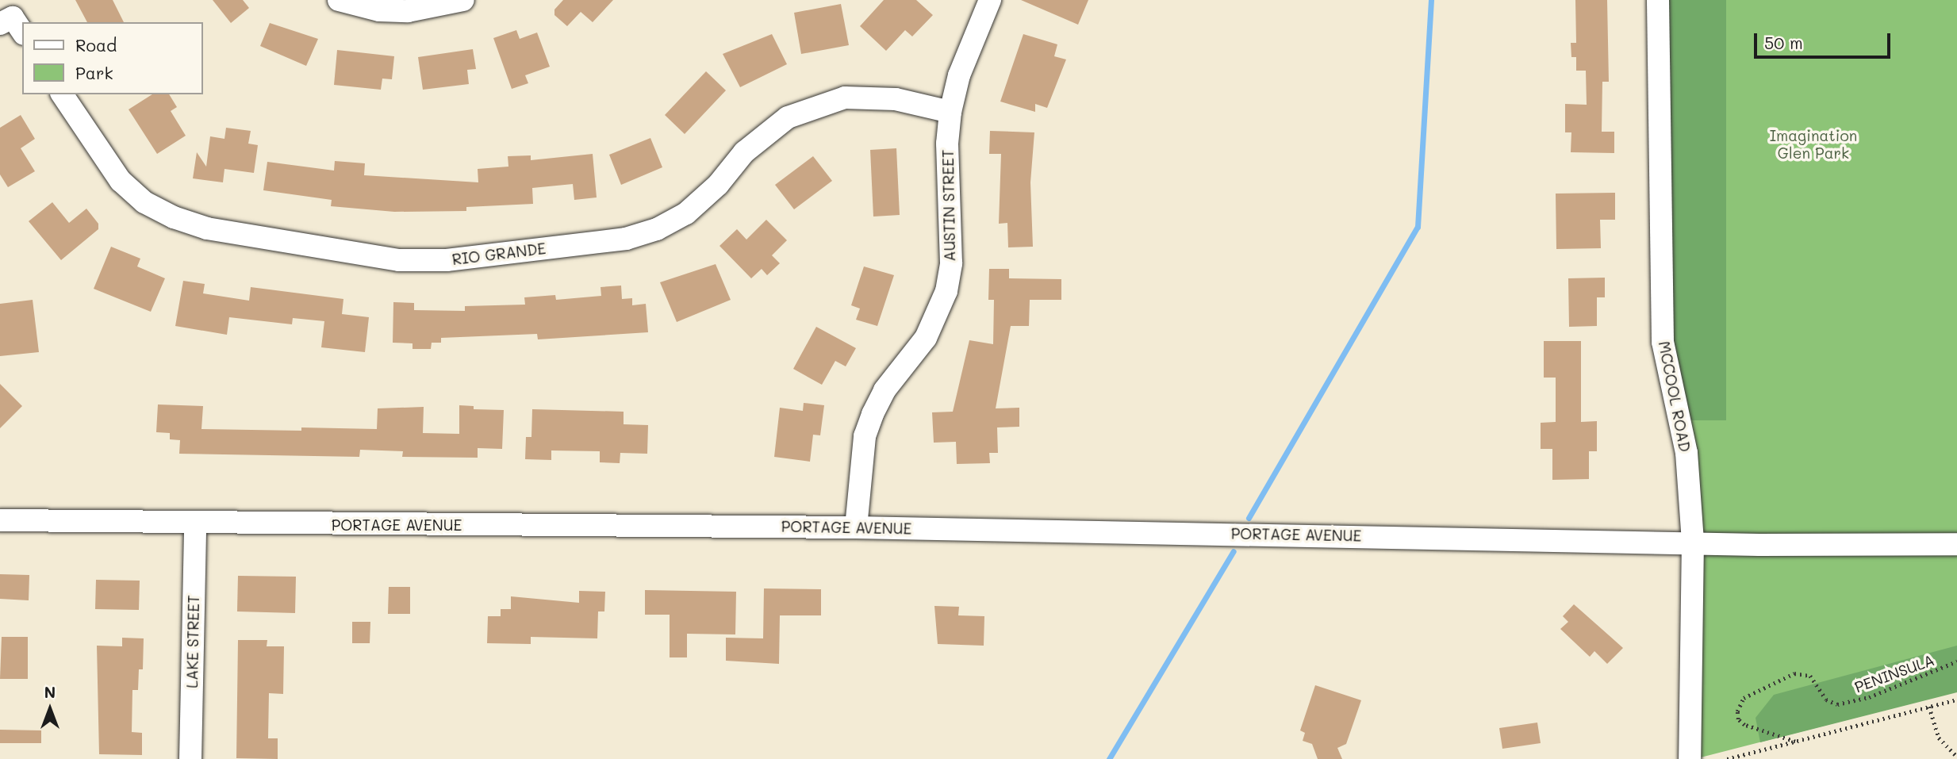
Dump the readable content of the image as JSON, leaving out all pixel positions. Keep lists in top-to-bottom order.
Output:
{
  "streets": {
    "street": [
      "AUSTIN STREET",
      "RIO GRANDE",
      "MCCOOL ROAD",
      "PORTAGE AVENUE",
      "LAKE STREET"
    ],
    "path": ["PENINSULA"]
  },
  "crossings": [
    ["AUSTIN STREET", "RIO GRANDE"],
    ["AUSTIN STREET", "PORTAGE AVENUE"],
    ["MCCOOL ROAD", "PORTAGE AVENUE"],
    ["PORTAGE AVENUE", "LAKE STREET"]
  ],
  "parks": ["Imagination Glen Park"],
  "legend": ["Road", "Park"],
  "scale_bar": "50 m",
  "north": "top"
}
